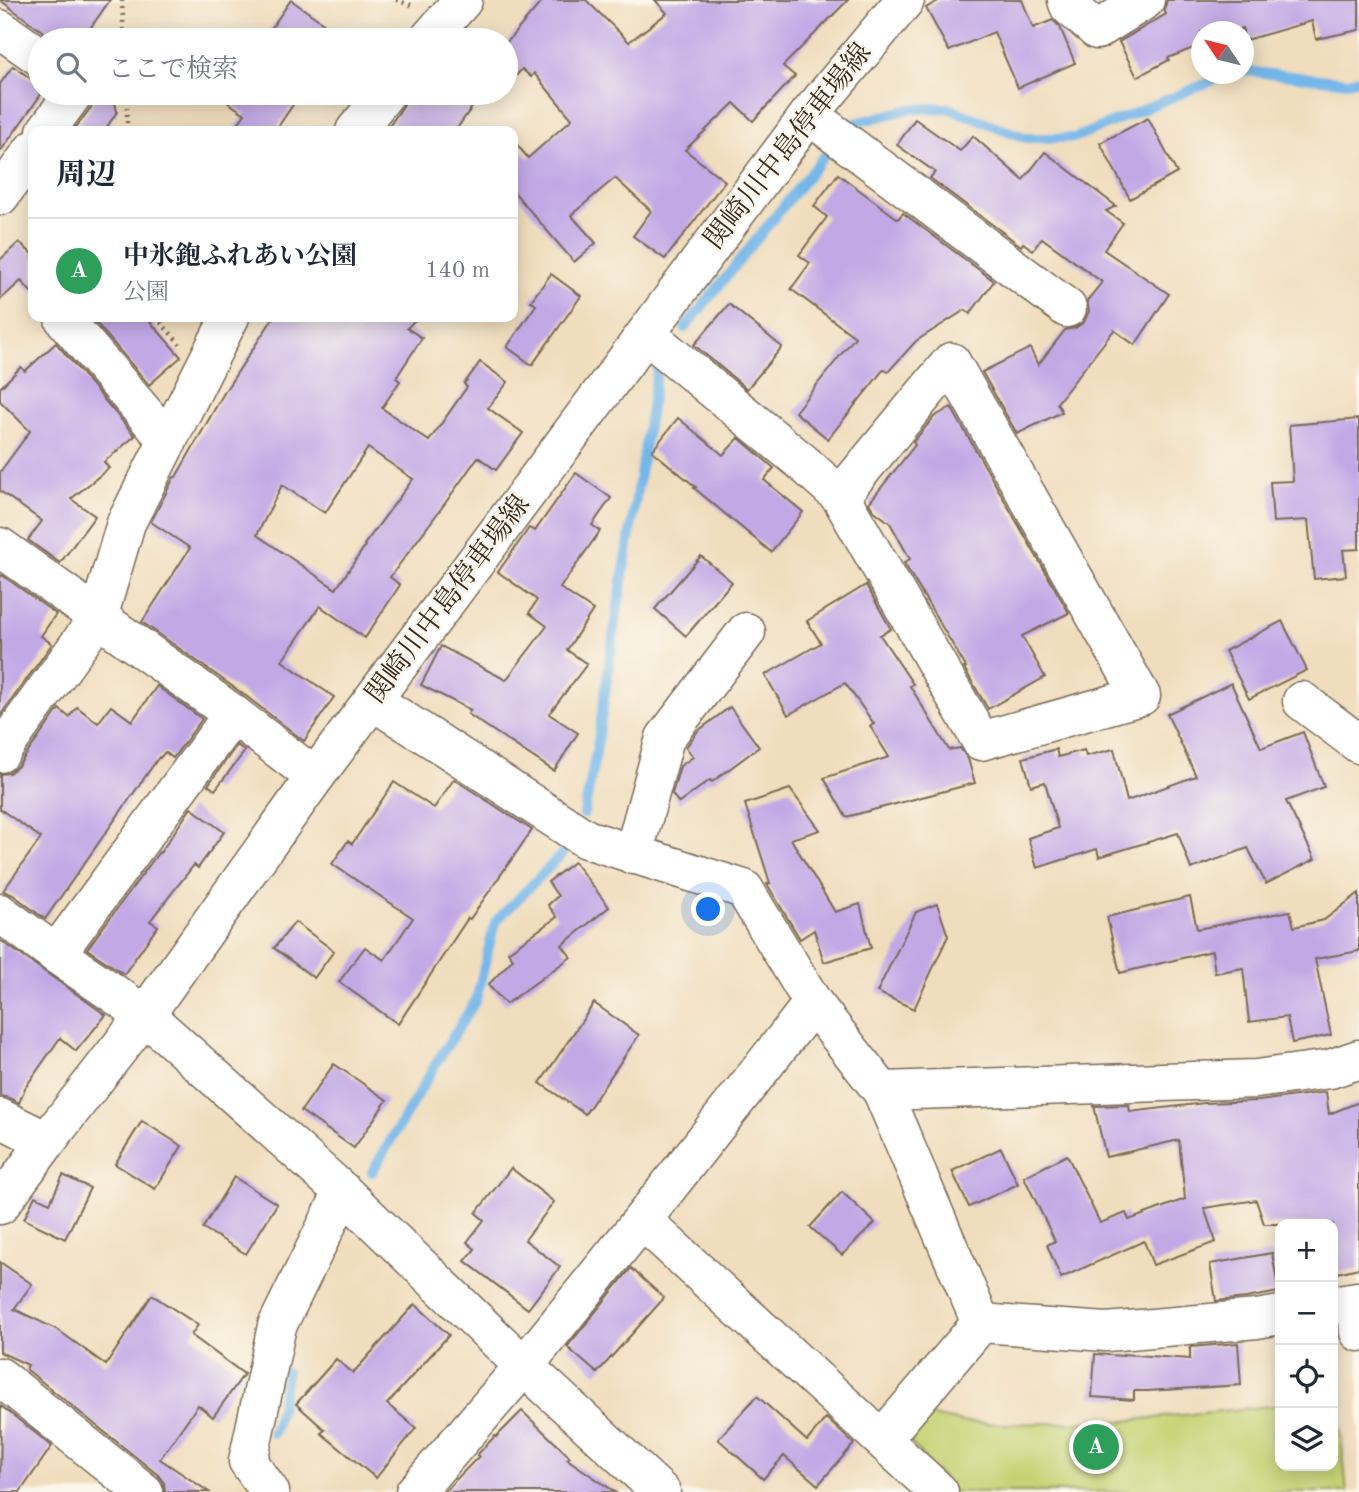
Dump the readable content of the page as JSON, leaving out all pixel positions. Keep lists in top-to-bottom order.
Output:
{
  "streets": {
    "street": ["関崎川中島停車場線"]
  },
  "north": "top left",
  "page": {
    "search": "ここで検索",
    "heading": "周辺",
    "list": [
      {
        "mark": "A",
        "name": "中氷鉋ふれあい公園",
        "note": "公園",
        "value": "140 m"
      }
    ],
    "map_buttons": ["+", "−"],
    "pins": "A"
  }
}
